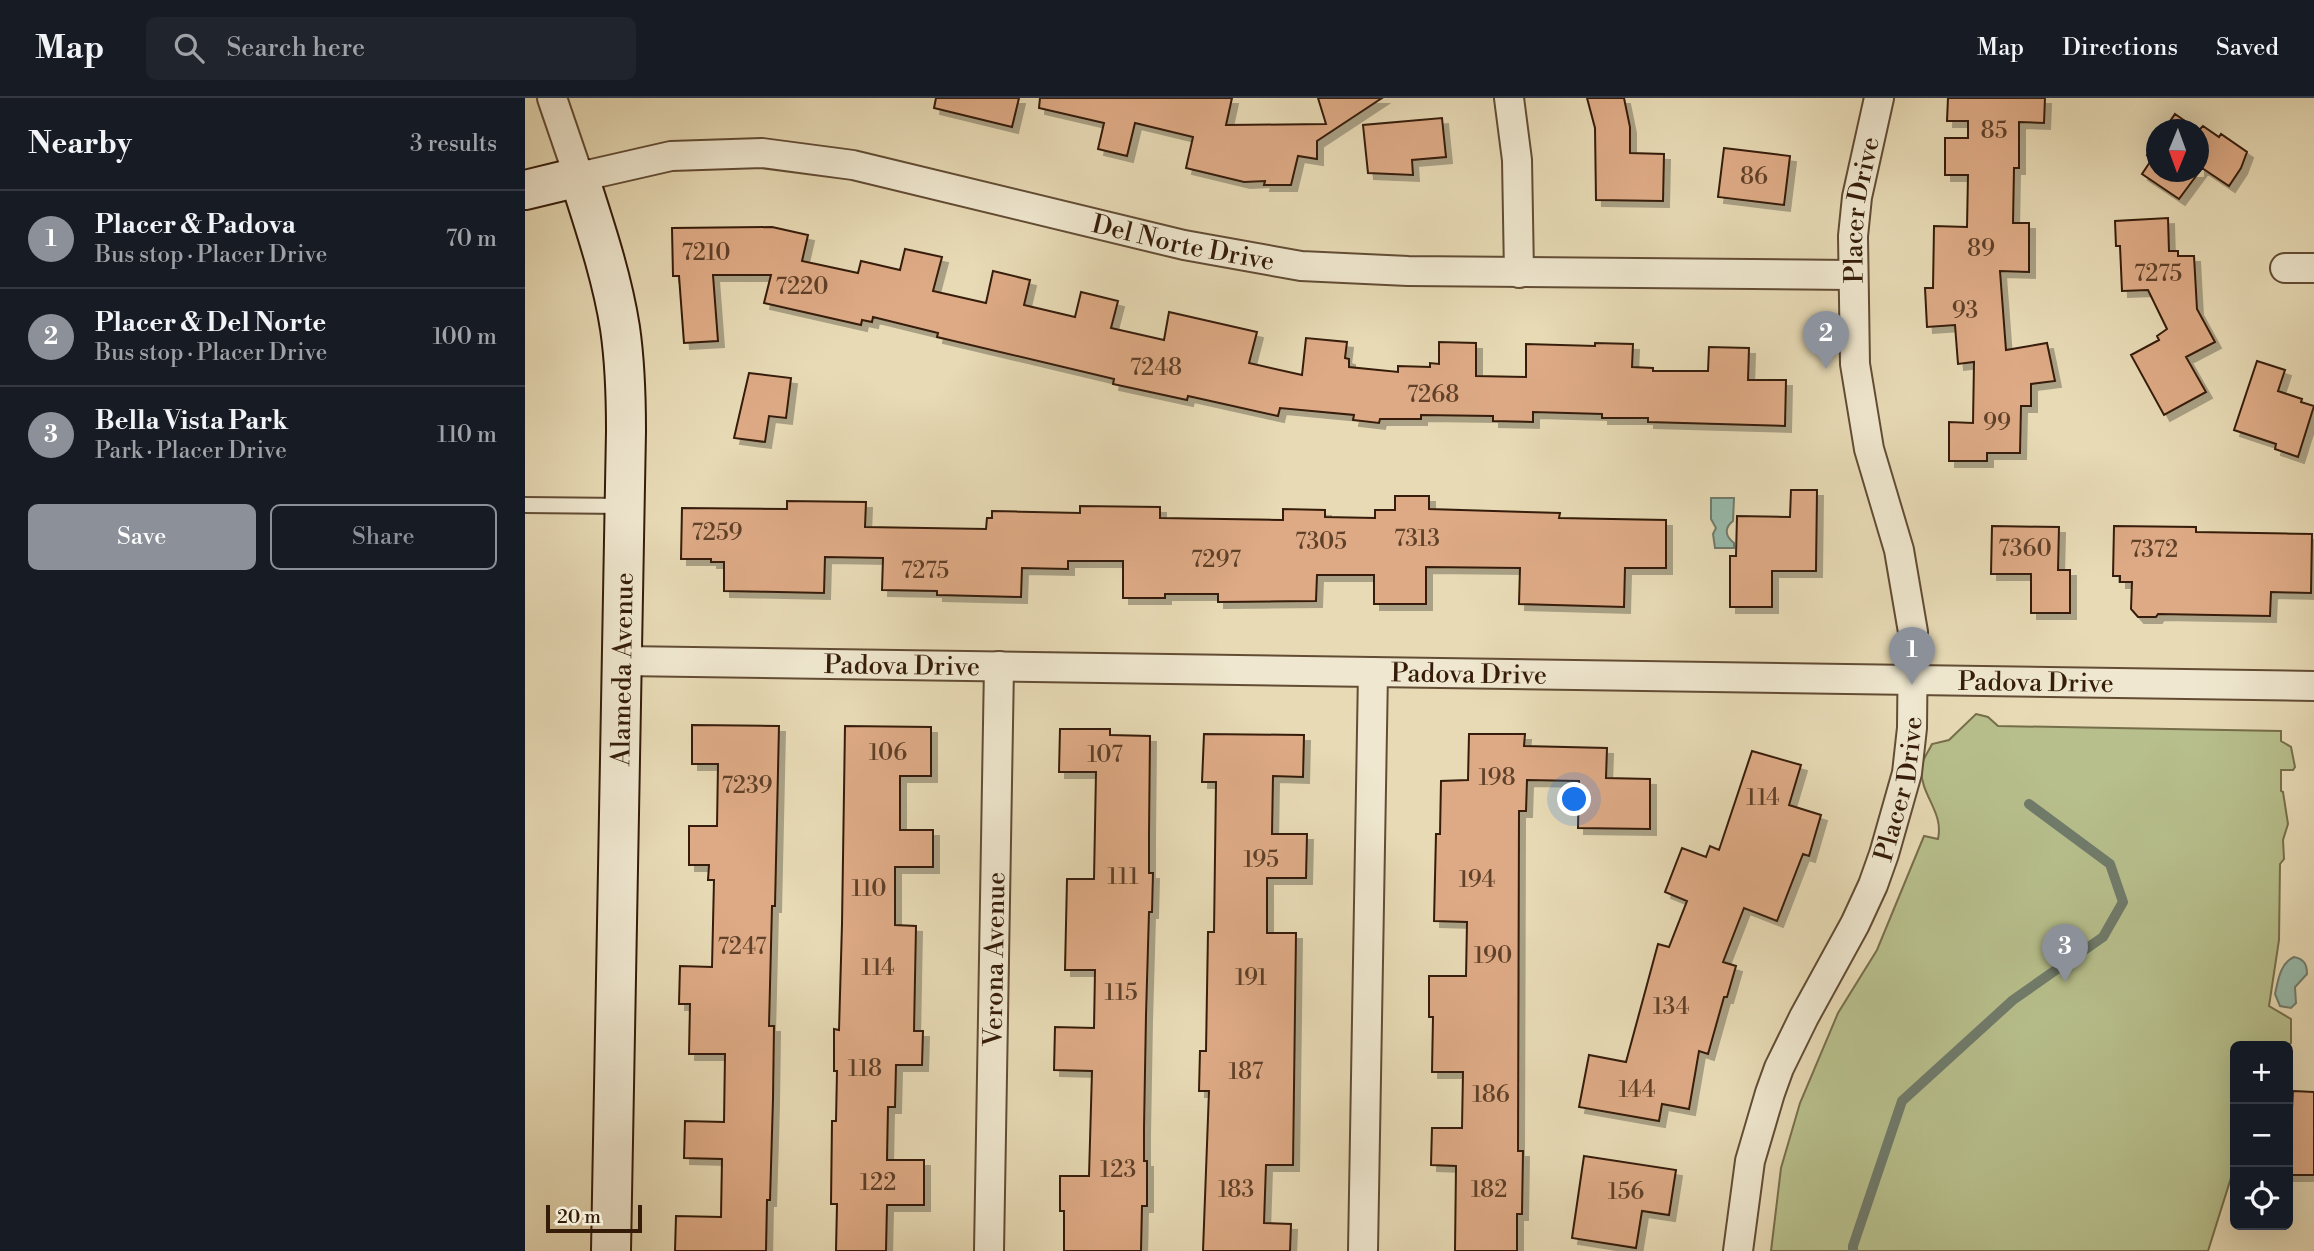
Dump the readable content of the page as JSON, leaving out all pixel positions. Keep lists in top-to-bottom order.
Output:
{
  "streets": {
    "street": [
      "Placer Drive",
      "Del Norte Drive",
      "Padova Drive",
      "Alameda Avenue",
      "Verona Avenue"
    ]
  },
  "crossings": [
    ["Placer Drive", "Del Norte Drive"],
    ["Placer Drive", "Padova Drive"],
    ["Del Norte Drive", "Alameda Avenue"],
    ["Padova Drive", "Alameda Avenue"],
    ["Padova Drive", "Verona Avenue"]
  ],
  "house_numbers": [
    "85",
    "86",
    "89",
    "7210",
    "7275",
    "7220",
    "93",
    "7248",
    "7268",
    "99",
    "7259",
    "7313",
    "7305",
    "7360",
    "7372",
    "7297",
    "7275",
    "106",
    "107",
    "198",
    "7239",
    "114",
    "195",
    "111",
    "194",
    "110",
    "7247",
    "190",
    "114",
    "191",
    "115",
    "134",
    "118",
    "187",
    "144",
    "186",
    "123",
    "122",
    "183",
    "182",
    "156"
  ],
  "scale_bar": "20 m",
  "north": "bottom",
  "page": {
    "header": "Map",
    "search": "Search here",
    "nav": ["Map", "Directions", "Saved"],
    "heading": ["Nearby", "3 results"],
    "list": [
      {
        "mark": "1",
        "name": "Placer & Padova",
        "note": "Bus stop · Placer Drive",
        "value": "70 m"
      },
      {
        "mark": "2",
        "name": "Placer & Del Norte",
        "note": "Bus stop · Placer Drive",
        "value": "100 m"
      },
      {
        "mark": "3",
        "name": "Bella Vista Park",
        "note": "Park · Placer Drive",
        "value": "110 m"
      }
    ],
    "pins": ["2", "1", "3"],
    "buttons": ["Save", "Share"],
    "map_buttons": ["+", "−"],
    "scale": "20 m"
  }
}
